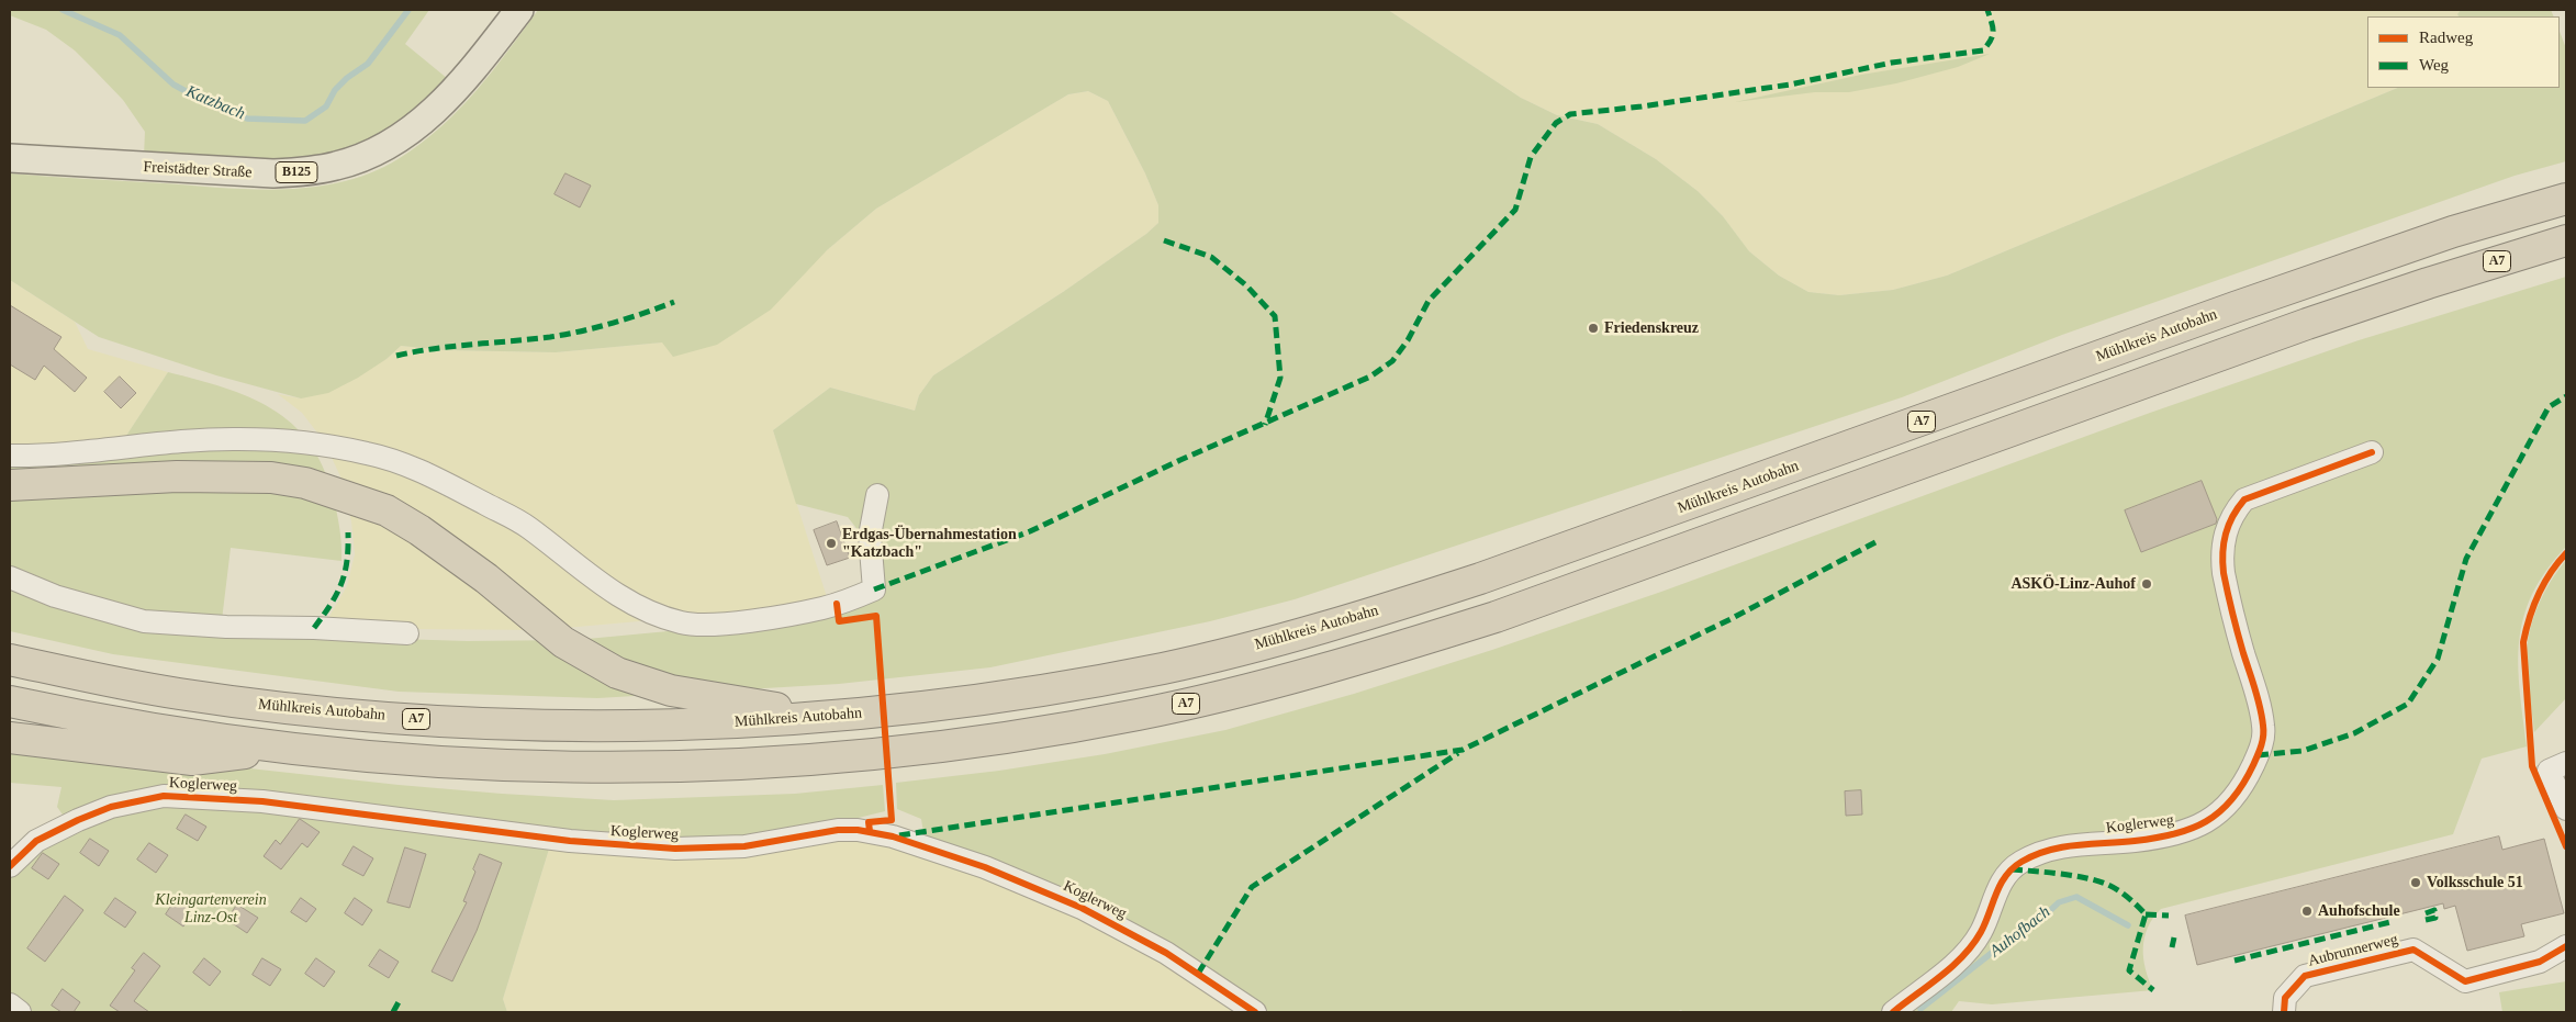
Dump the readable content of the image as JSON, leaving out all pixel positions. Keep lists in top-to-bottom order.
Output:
{
  "streets": {
    "highway": ["A7", "Mühlkreis Autobahn"],
    "main road": ["Freistädter Straße", "B125"],
    "street": ["Koglerweg", "Aubrunnerweg"]
  },
  "water": ["Katzbach", "Auhofbach"],
  "parks": ["Kleingartenverein Linz-Ost"],
  "places": [
    "Friedenskreuz",
    "Erdgas-Übernahmestation \"Katzbach\"",
    "ASKÖ-Linz-Auhof",
    "Volksschule 51",
    "Auhofschule"
  ],
  "legend": ["Radweg", "Weg"]
}
